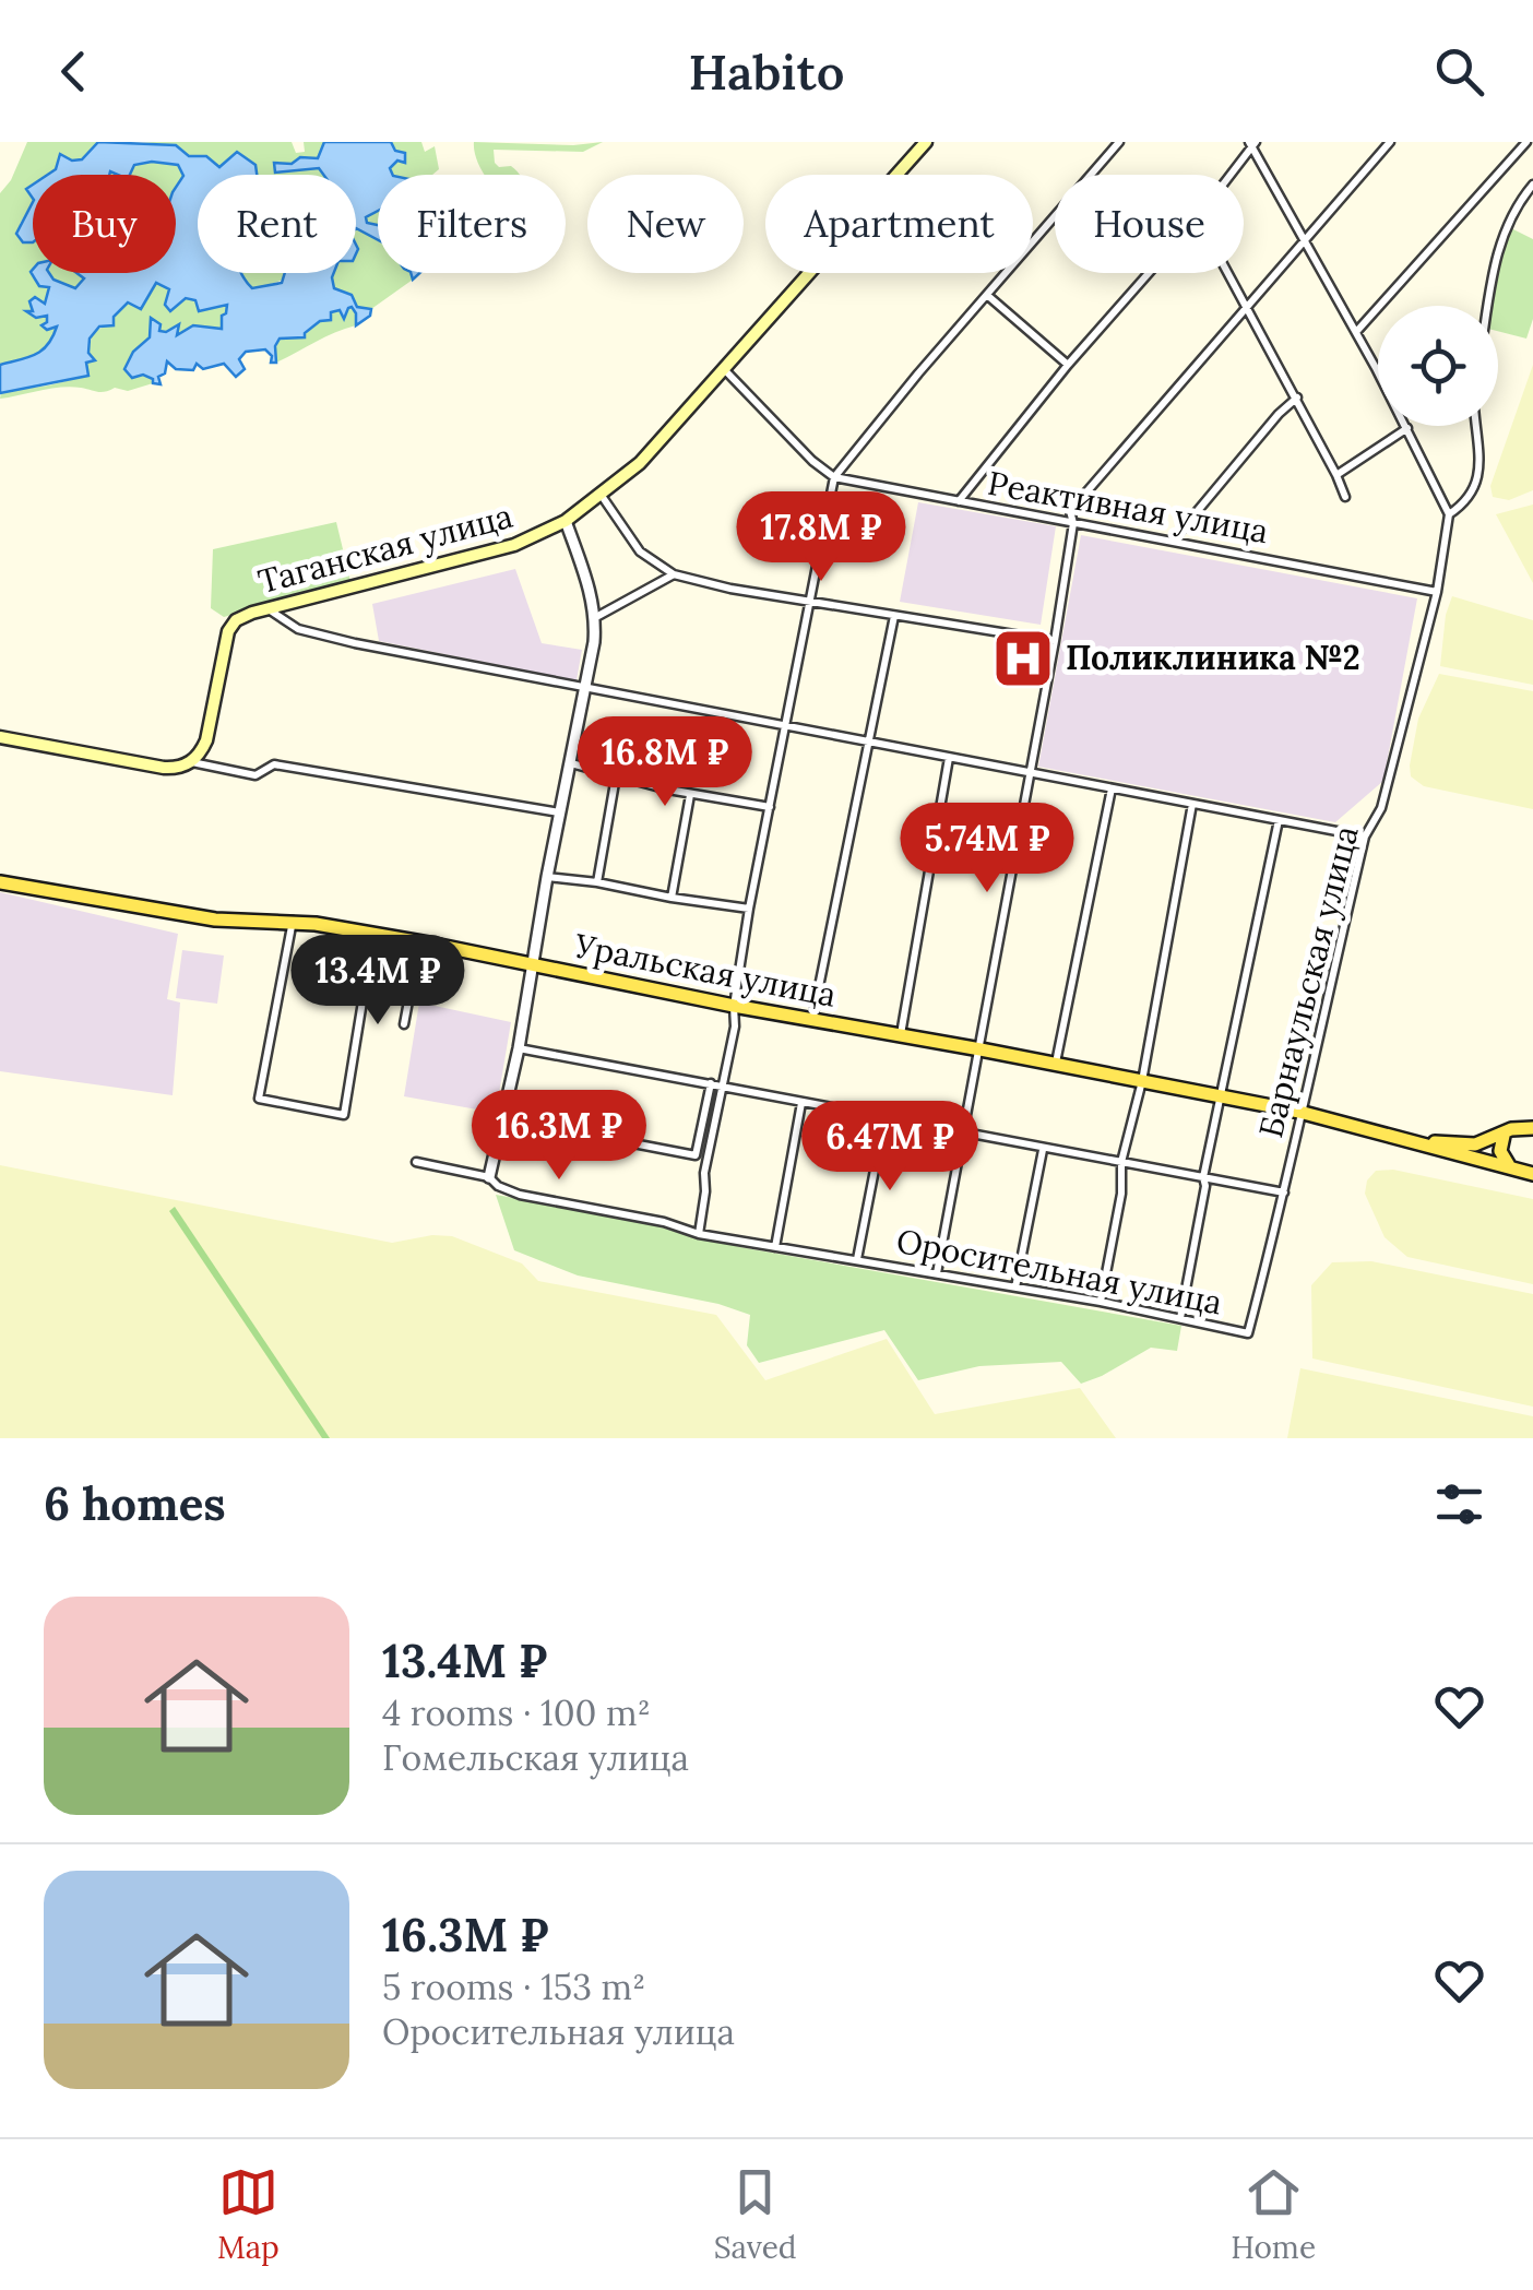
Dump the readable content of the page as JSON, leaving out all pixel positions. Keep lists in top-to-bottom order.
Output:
{
  "streets": {
    "main road": ["Таганская улица", "Уральская улица"],
    "street": ["Реактивная улица", "Барнаульская улица", "Оросительная улица"]
  },
  "crossings": [
    ["Реактивная улица", "Таганская улица"],
    ["Реактивная улица", "Барнаульская улица"],
    ["Уральская улица", "Барнаульская улица"],
    ["Барнаульская улица", "Оросительная улица"]
  ],
  "places": {
    "hospital": ["Поликлиника №2"]
  },
  "page": {
    "header": "Habito",
    "chip": [
      "Buy",
      "Rent",
      "Filters",
      "New",
      "Apartment",
      "House"
    ],
    "price": [
      "17.8M ₽",
      "16.8M ₽",
      "5.74M ₽",
      "13.4M ₽",
      "16.3M ₽",
      "6.47M ₽"
    ],
    "heading": "6 homes",
    "list": [
      {
        "name": "13.4M ₽",
        "note": "4 rooms · 100 m² · Гомельская улица"
      },
      {
        "name": "16.3M ₽",
        "note": "5 rooms · 153 m² · Оросительная улица"
      }
    ],
    "tabs": ["Map", "Saved", "Home"]
  }
}
